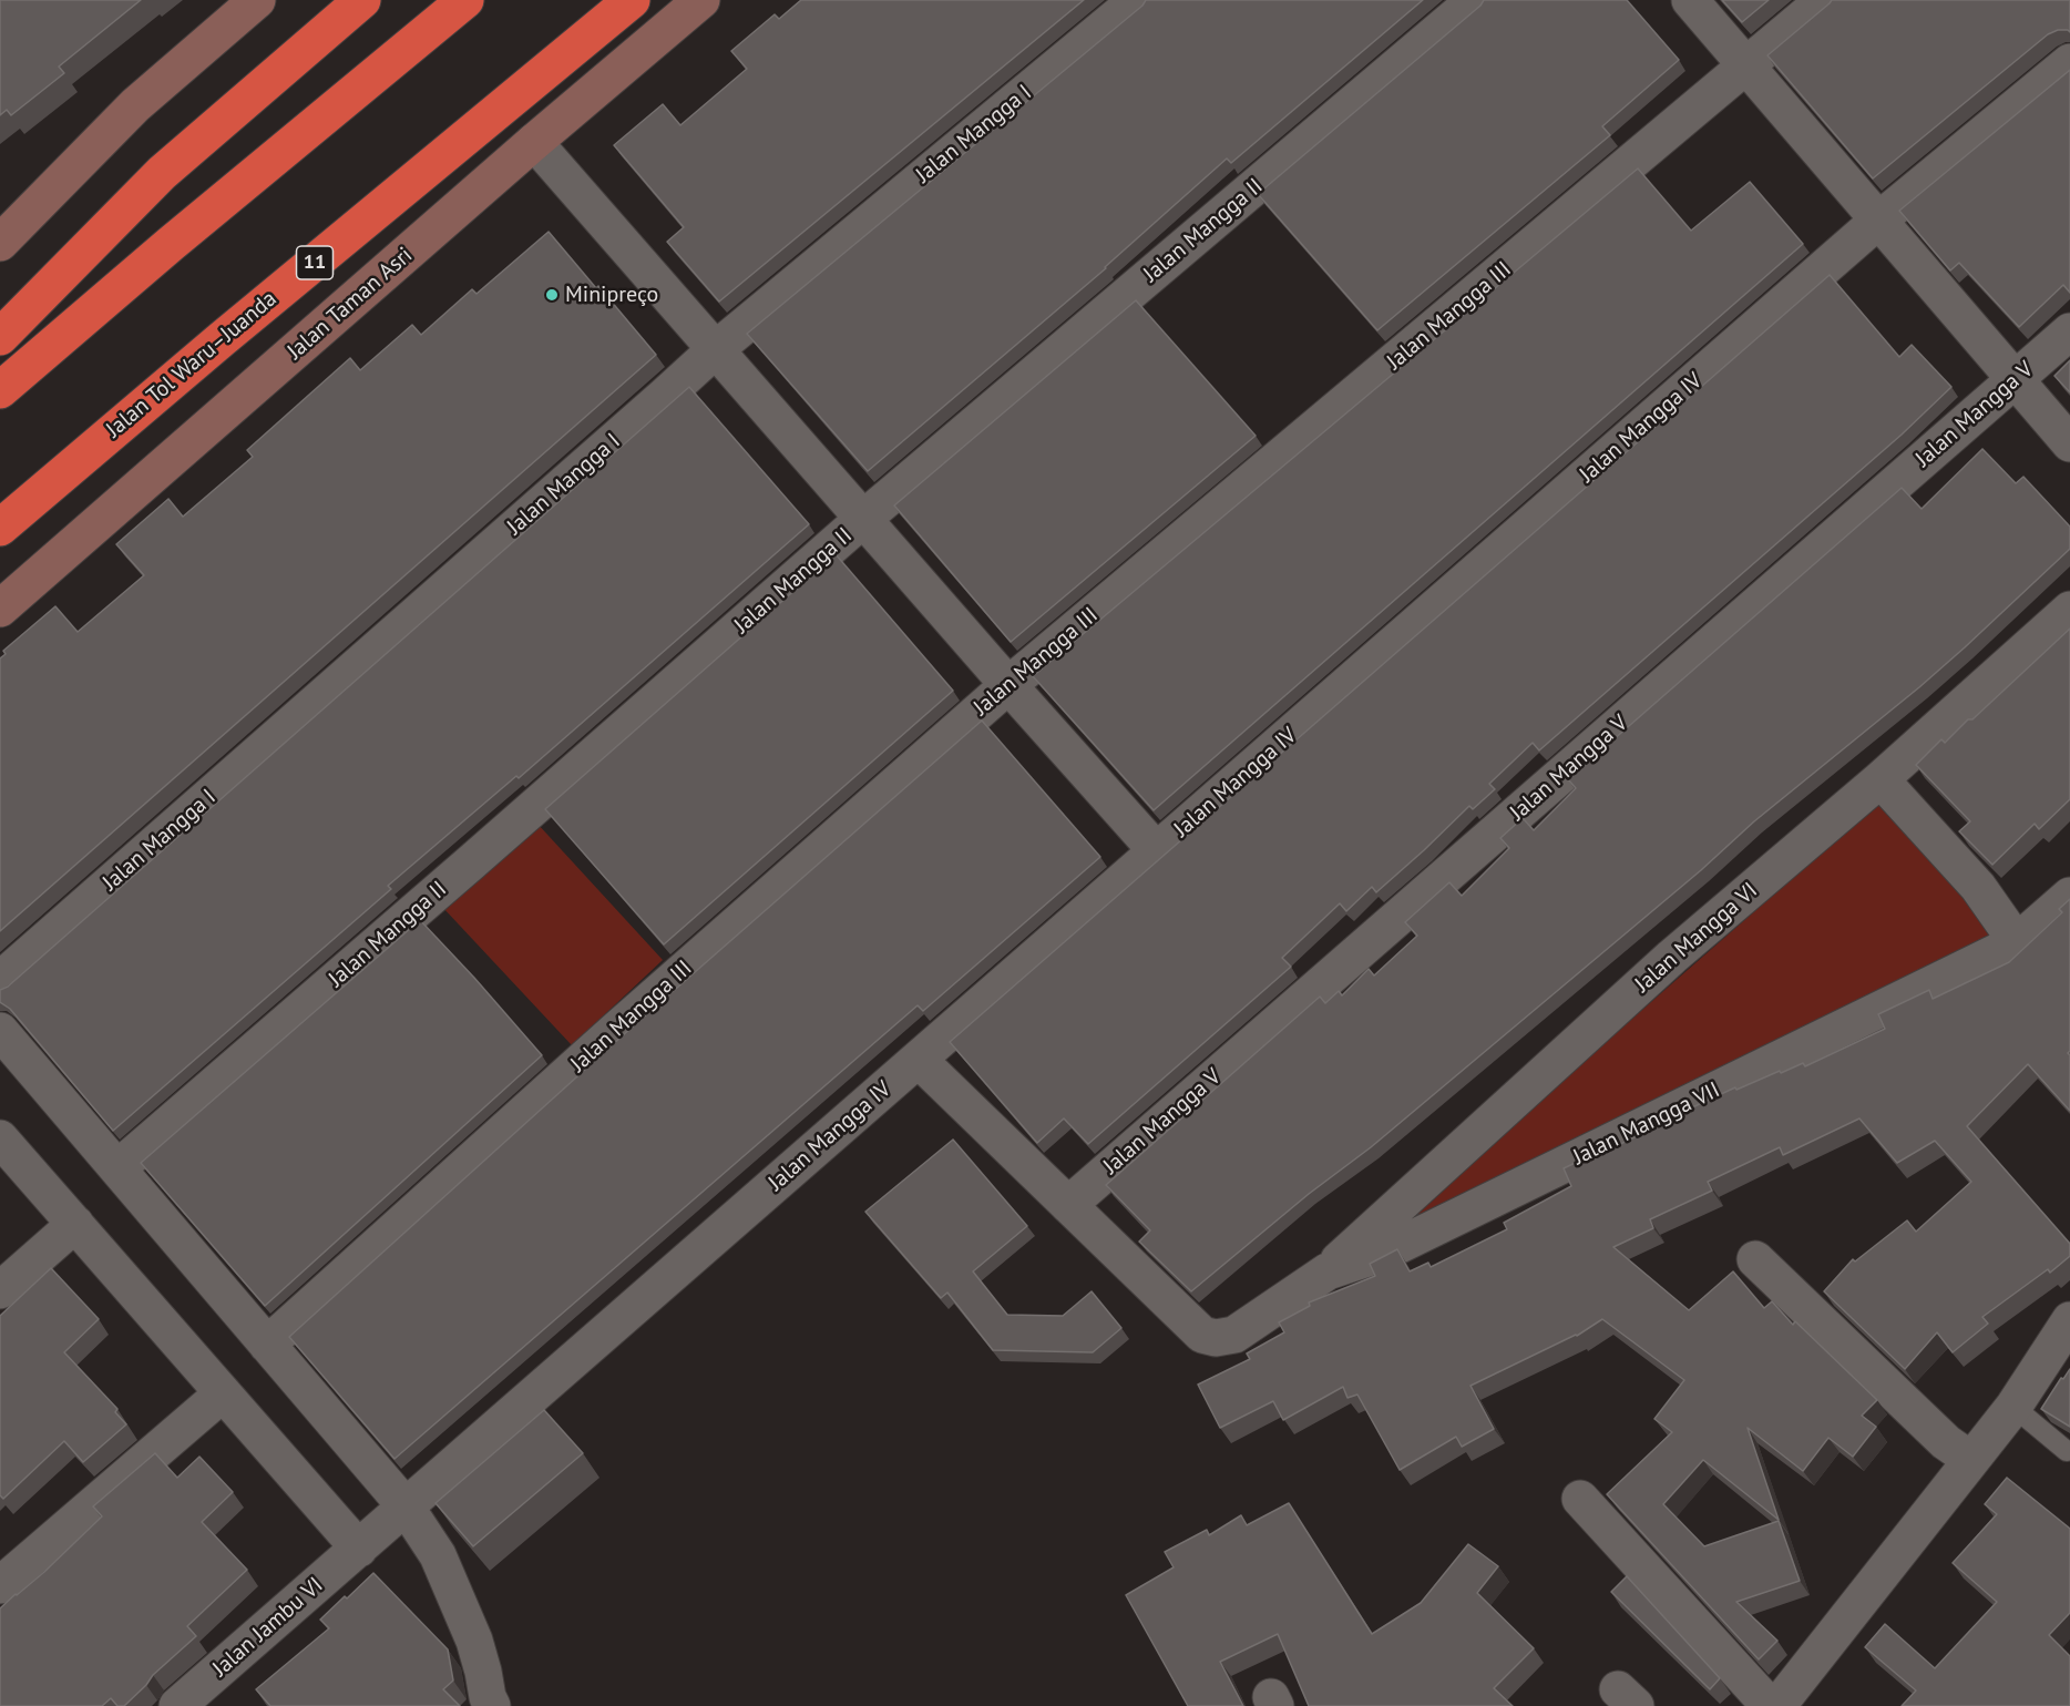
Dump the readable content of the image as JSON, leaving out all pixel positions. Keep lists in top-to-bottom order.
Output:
{
  "streets": {
    "highway": ["11", "Jalan Tol Waru–Juanda"],
    "main road": ["Jalan Taman Asri"],
    "street": [
      "Jalan Mangga I",
      "Jalan Mangga II",
      "Jalan Mangga III",
      "Jalan Mangga V",
      "Jalan Mangga IV",
      "Jalan Mangga VI",
      "Jalan Mangga VII",
      "Jalan Jambu VI"
    ]
  },
  "crossings": [
    ["Jalan Mangga V", "Jalan Mangga VII"],
    ["Jalan Mangga IV", "Jalan Jambu VI"],
    ["Jalan Mangga VI", "Jalan Mangga VII"]
  ],
  "places": ["Minipreço"]
}
